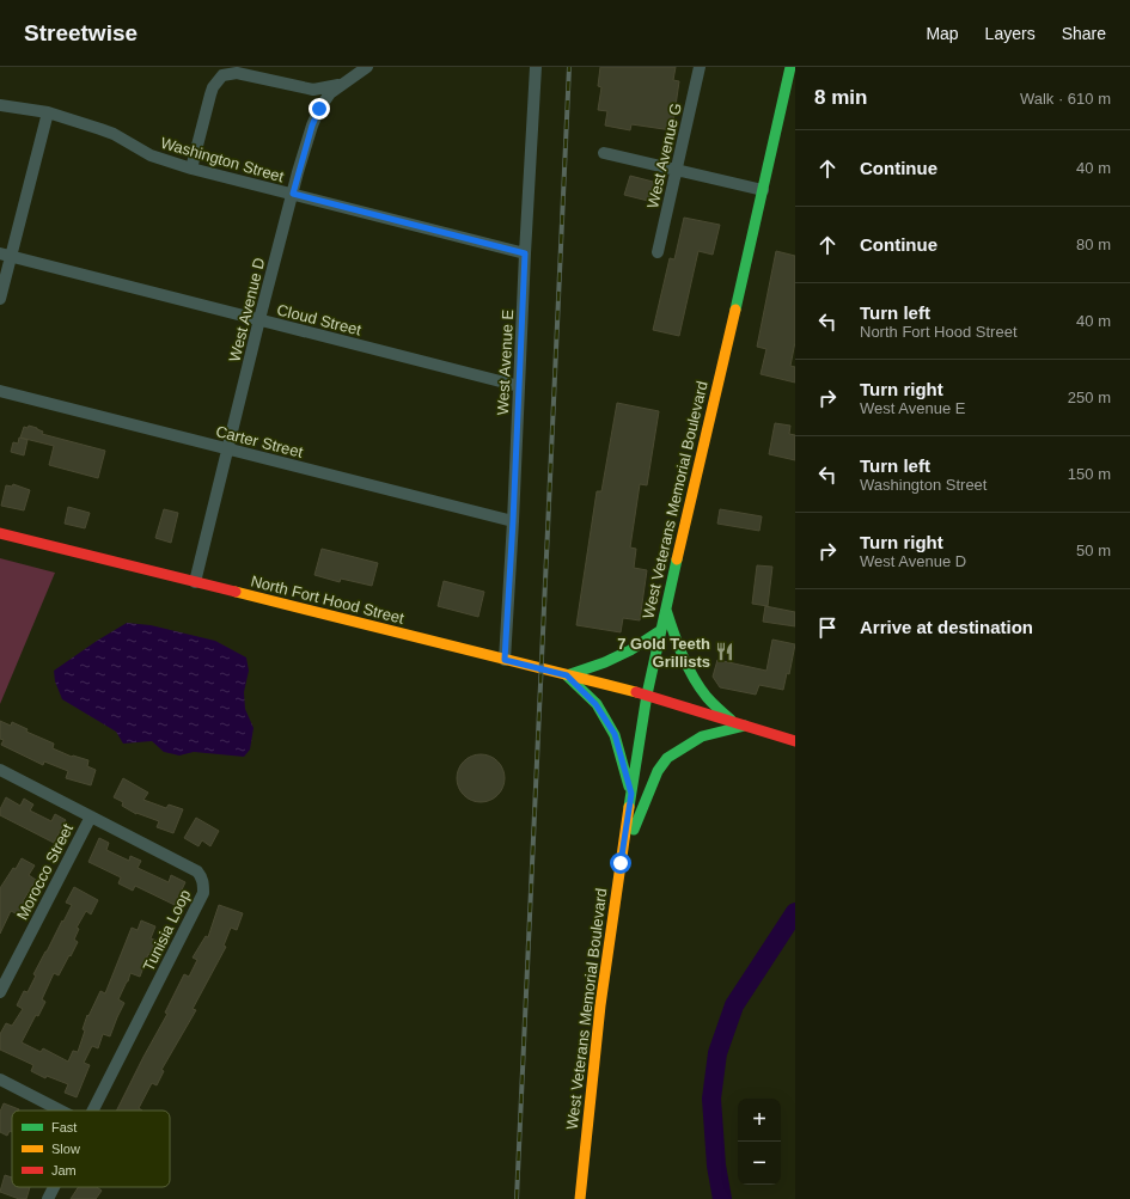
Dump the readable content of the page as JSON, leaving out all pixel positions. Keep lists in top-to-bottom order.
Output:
{
  "streets": {
    "main road": ["West Veterans Memorial Boulevard", "North Fort Hood Street"],
    "street": [
      "West Avenue G",
      "Washington Street",
      "West Avenue D",
      "Cloud Street",
      "West Avenue E",
      "Carter Street",
      "Morocco Street",
      "Tunisia Loop"
    ]
  },
  "crossings": [
    ["Washington Street", "West Avenue D"],
    ["Washington Street", "West Avenue E"],
    ["West Avenue D", "Cloud Street"],
    ["West Avenue D", "Carter Street"],
    ["West Avenue D", "North Fort Hood Street"],
    ["Cloud Street", "West Avenue E"],
    ["West Avenue E", "Carter Street"],
    ["West Avenue E", "North Fort Hood Street"],
    ["West Veterans Memorial Boulevard", "North Fort Hood Street"],
    ["Morocco Street", "Tunisia Loop"]
  ],
  "places": {
    "restaurant": ["7 Gold Teeth Grillists"]
  },
  "legend": ["Fast", "Slow", "Jam"],
  "page": {
    "header": "Streetwise",
    "nav": ["Map", "Layers", "Share"],
    "heading": ["8 min", "Walk · 610 m"],
    "list": [
      ["Continue", "40 m"],
      ["Continue", "80 m"],
      ["Turn left", "North Fort Hood Street", "40 m"],
      ["Turn right", "West Avenue E", "250 m"],
      ["Turn left", "Washington Street", "150 m"],
      ["Turn right", "West Avenue D", "50 m"],
      "Arrive at destination"
    ],
    "map_buttons": ["+", "−"]
  }
}
